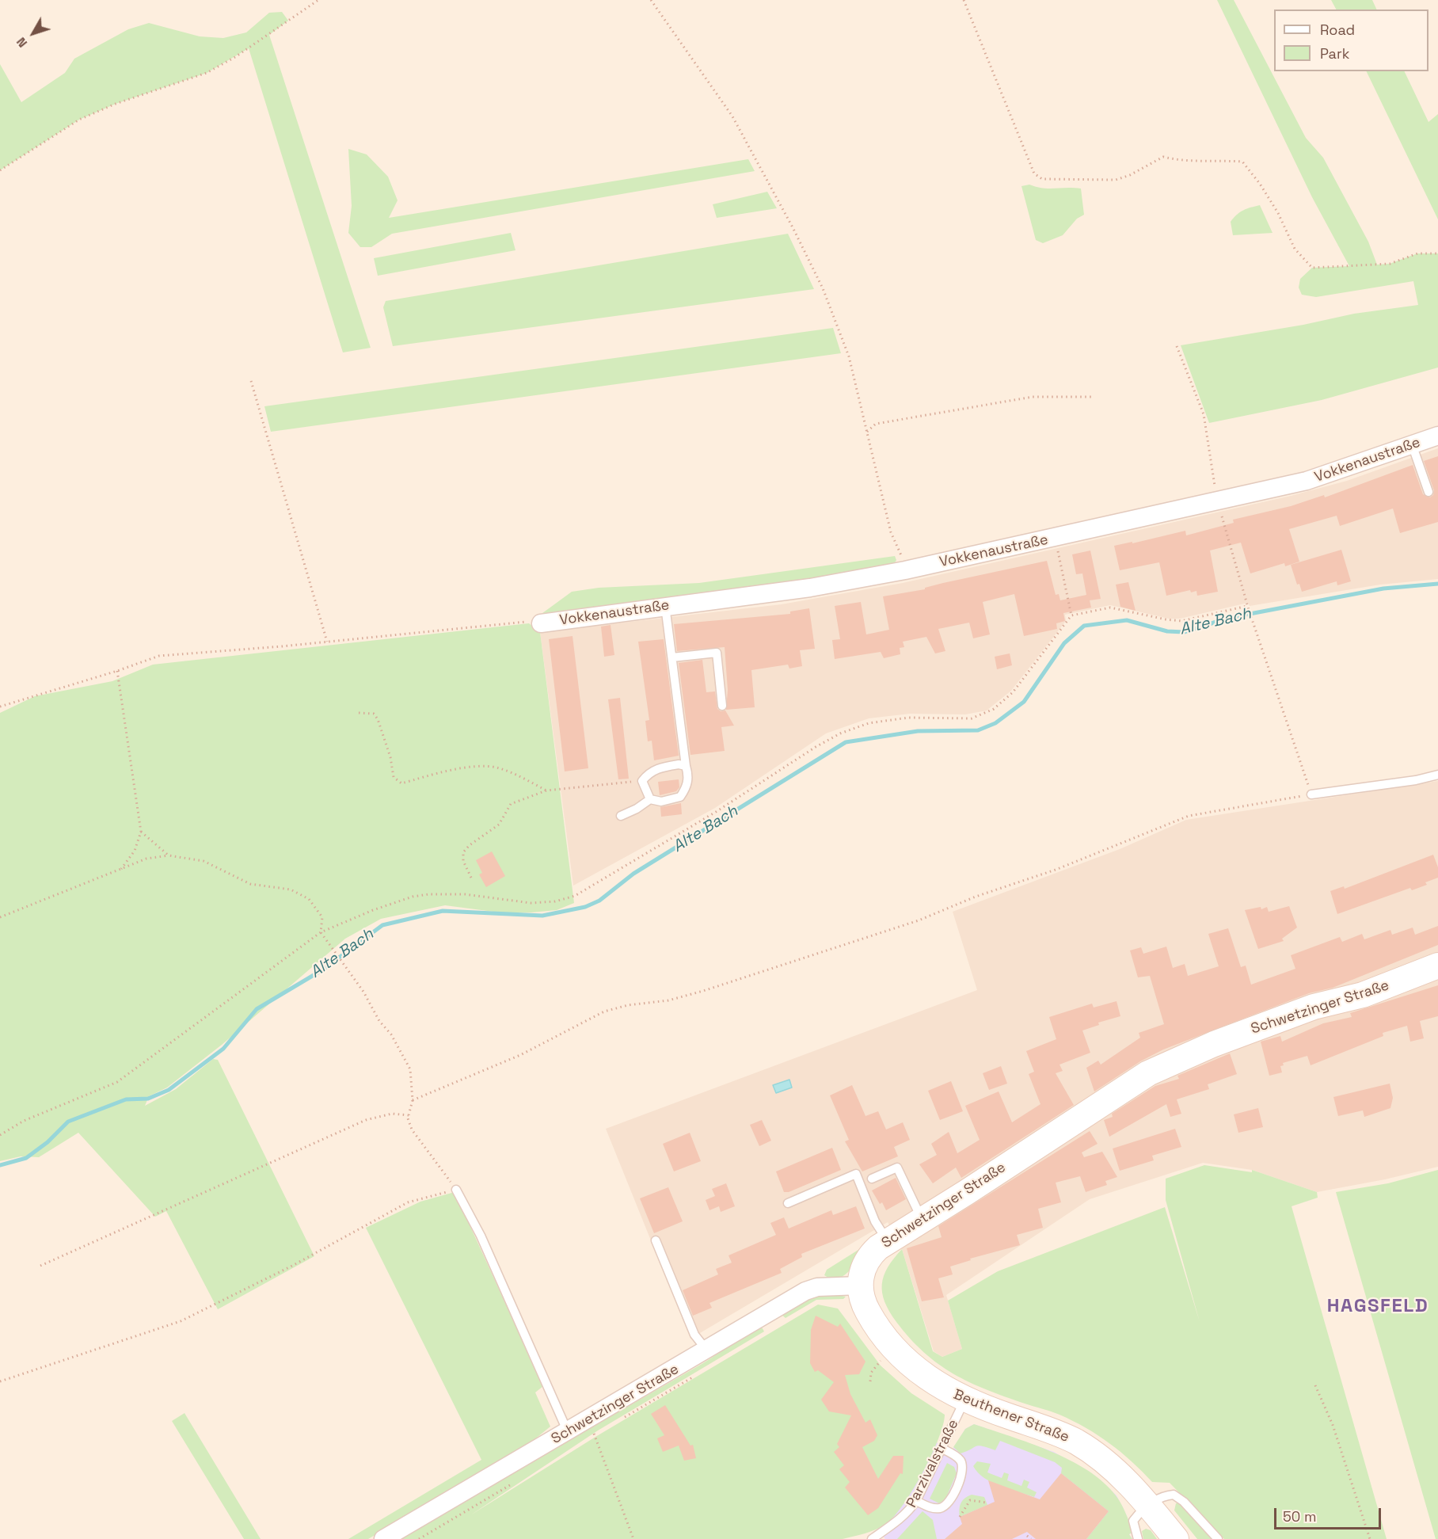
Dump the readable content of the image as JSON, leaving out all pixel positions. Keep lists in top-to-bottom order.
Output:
{
  "streets": {
    "main road": ["Schwetzinger Straße", "Beuthener Straße"],
    "street": ["Vokkenaustraße"],
    "lane": ["Parzivalstraße"]
  },
  "crossings": [
    ["Schwetzinger Straße", "Beuthener Straße"],
    ["Beuthener Straße", "Parzivalstraße"]
  ],
  "districts": ["HAGSFELD"],
  "water": ["Alte Bach"],
  "legend": ["Road", "Park"],
  "scale_bar": "50 m",
  "north": "bottom left"
}
